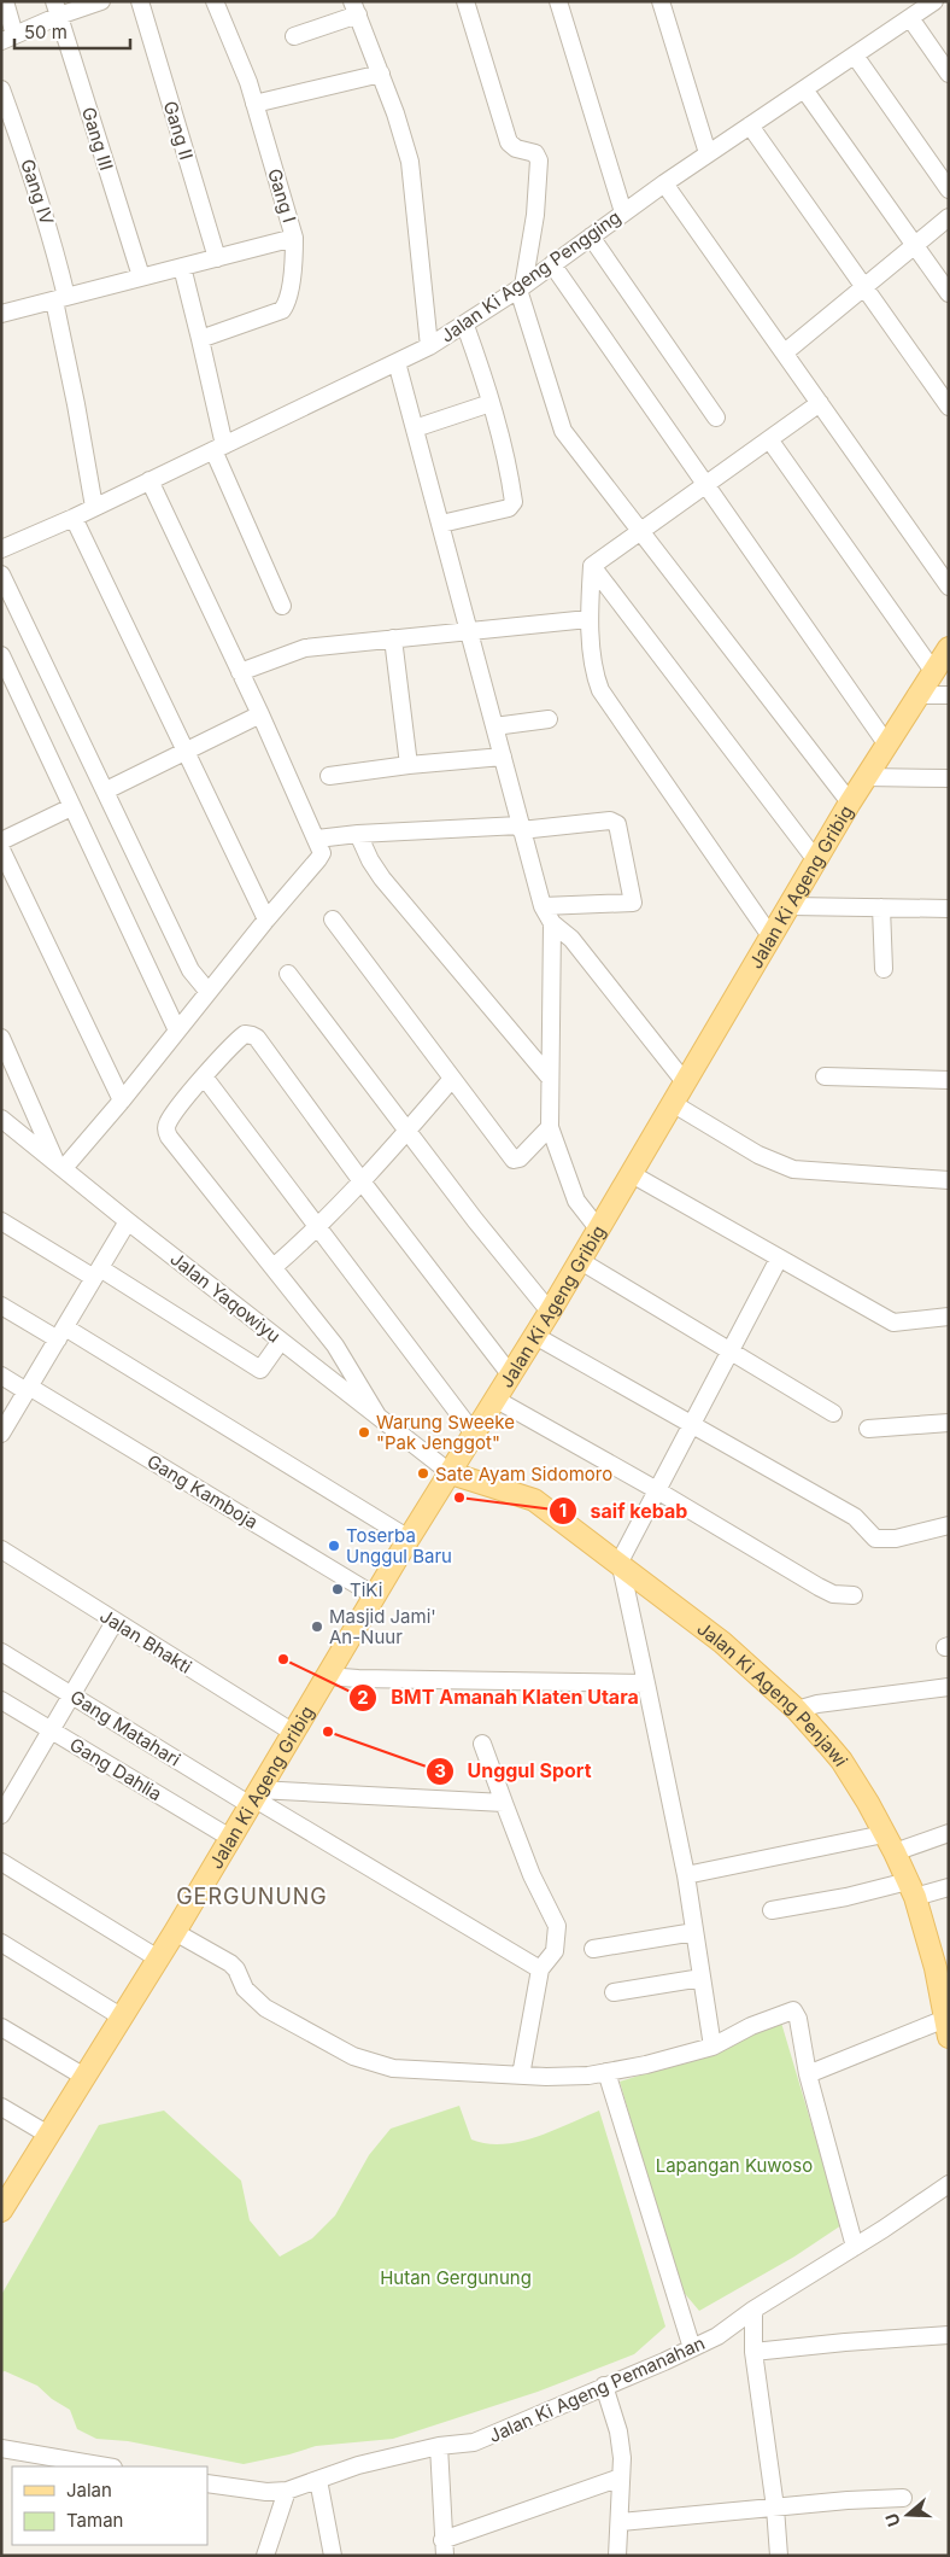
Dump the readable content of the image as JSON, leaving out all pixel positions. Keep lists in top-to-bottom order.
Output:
{
  "streets": {
    "main road": ["Jalan Ki Ageng Gribig", "Jalan Ki Ageng Penjawi"],
    "street": [
      "Gang II",
      "Gang III",
      "Gang IV",
      "Gang I",
      "Jalan Ki Ageng Pengging",
      "Jalan Yaqowiyu",
      "Gang Kamboja",
      "Jalan Bhakti",
      "Gang Matahari",
      "Gang Dahlia",
      "Jalan Ki Ageng Pemanahan"
    ]
  },
  "crossings": [
    ["Gang IV", "Jalan Ki Ageng Pengging"],
    ["Jalan Ki Ageng Gribig", "Jalan Yaqowiyu"],
    ["Jalan Ki Ageng Gribig", "Gang Kamboja"],
    ["Jalan Ki Ageng Gribig", "Jalan Bhakti"],
    ["Jalan Ki Ageng Gribig", "Jalan Ki Ageng Penjawi"],
    ["Jalan Ki Ageng Gribig", "Gang Matahari"],
    ["Jalan Ki Ageng Gribig", "Gang Dahlia"],
    ["Jalan Yaqowiyu", "Jalan Ki Ageng Penjawi"]
  ],
  "districts": ["GERGUNUNG"],
  "parks": ["Lapangan Kuwoso", "Hutan Gergunung"],
  "places": [
    "Warung Sweeke \"Pak Jenggot\"",
    "Sate Ayam Sidomoro",
    "saif kebab",
    "Toserba Unggul Baru",
    "TiKi",
    "Masjid Jami' An-Nuur",
    "BMT Amanah Klaten Utara",
    "Unggul Sport"
  ],
  "legend": ["Jalan", "Taman"],
  "scale_bar": "50 m",
  "north": "left"
}
